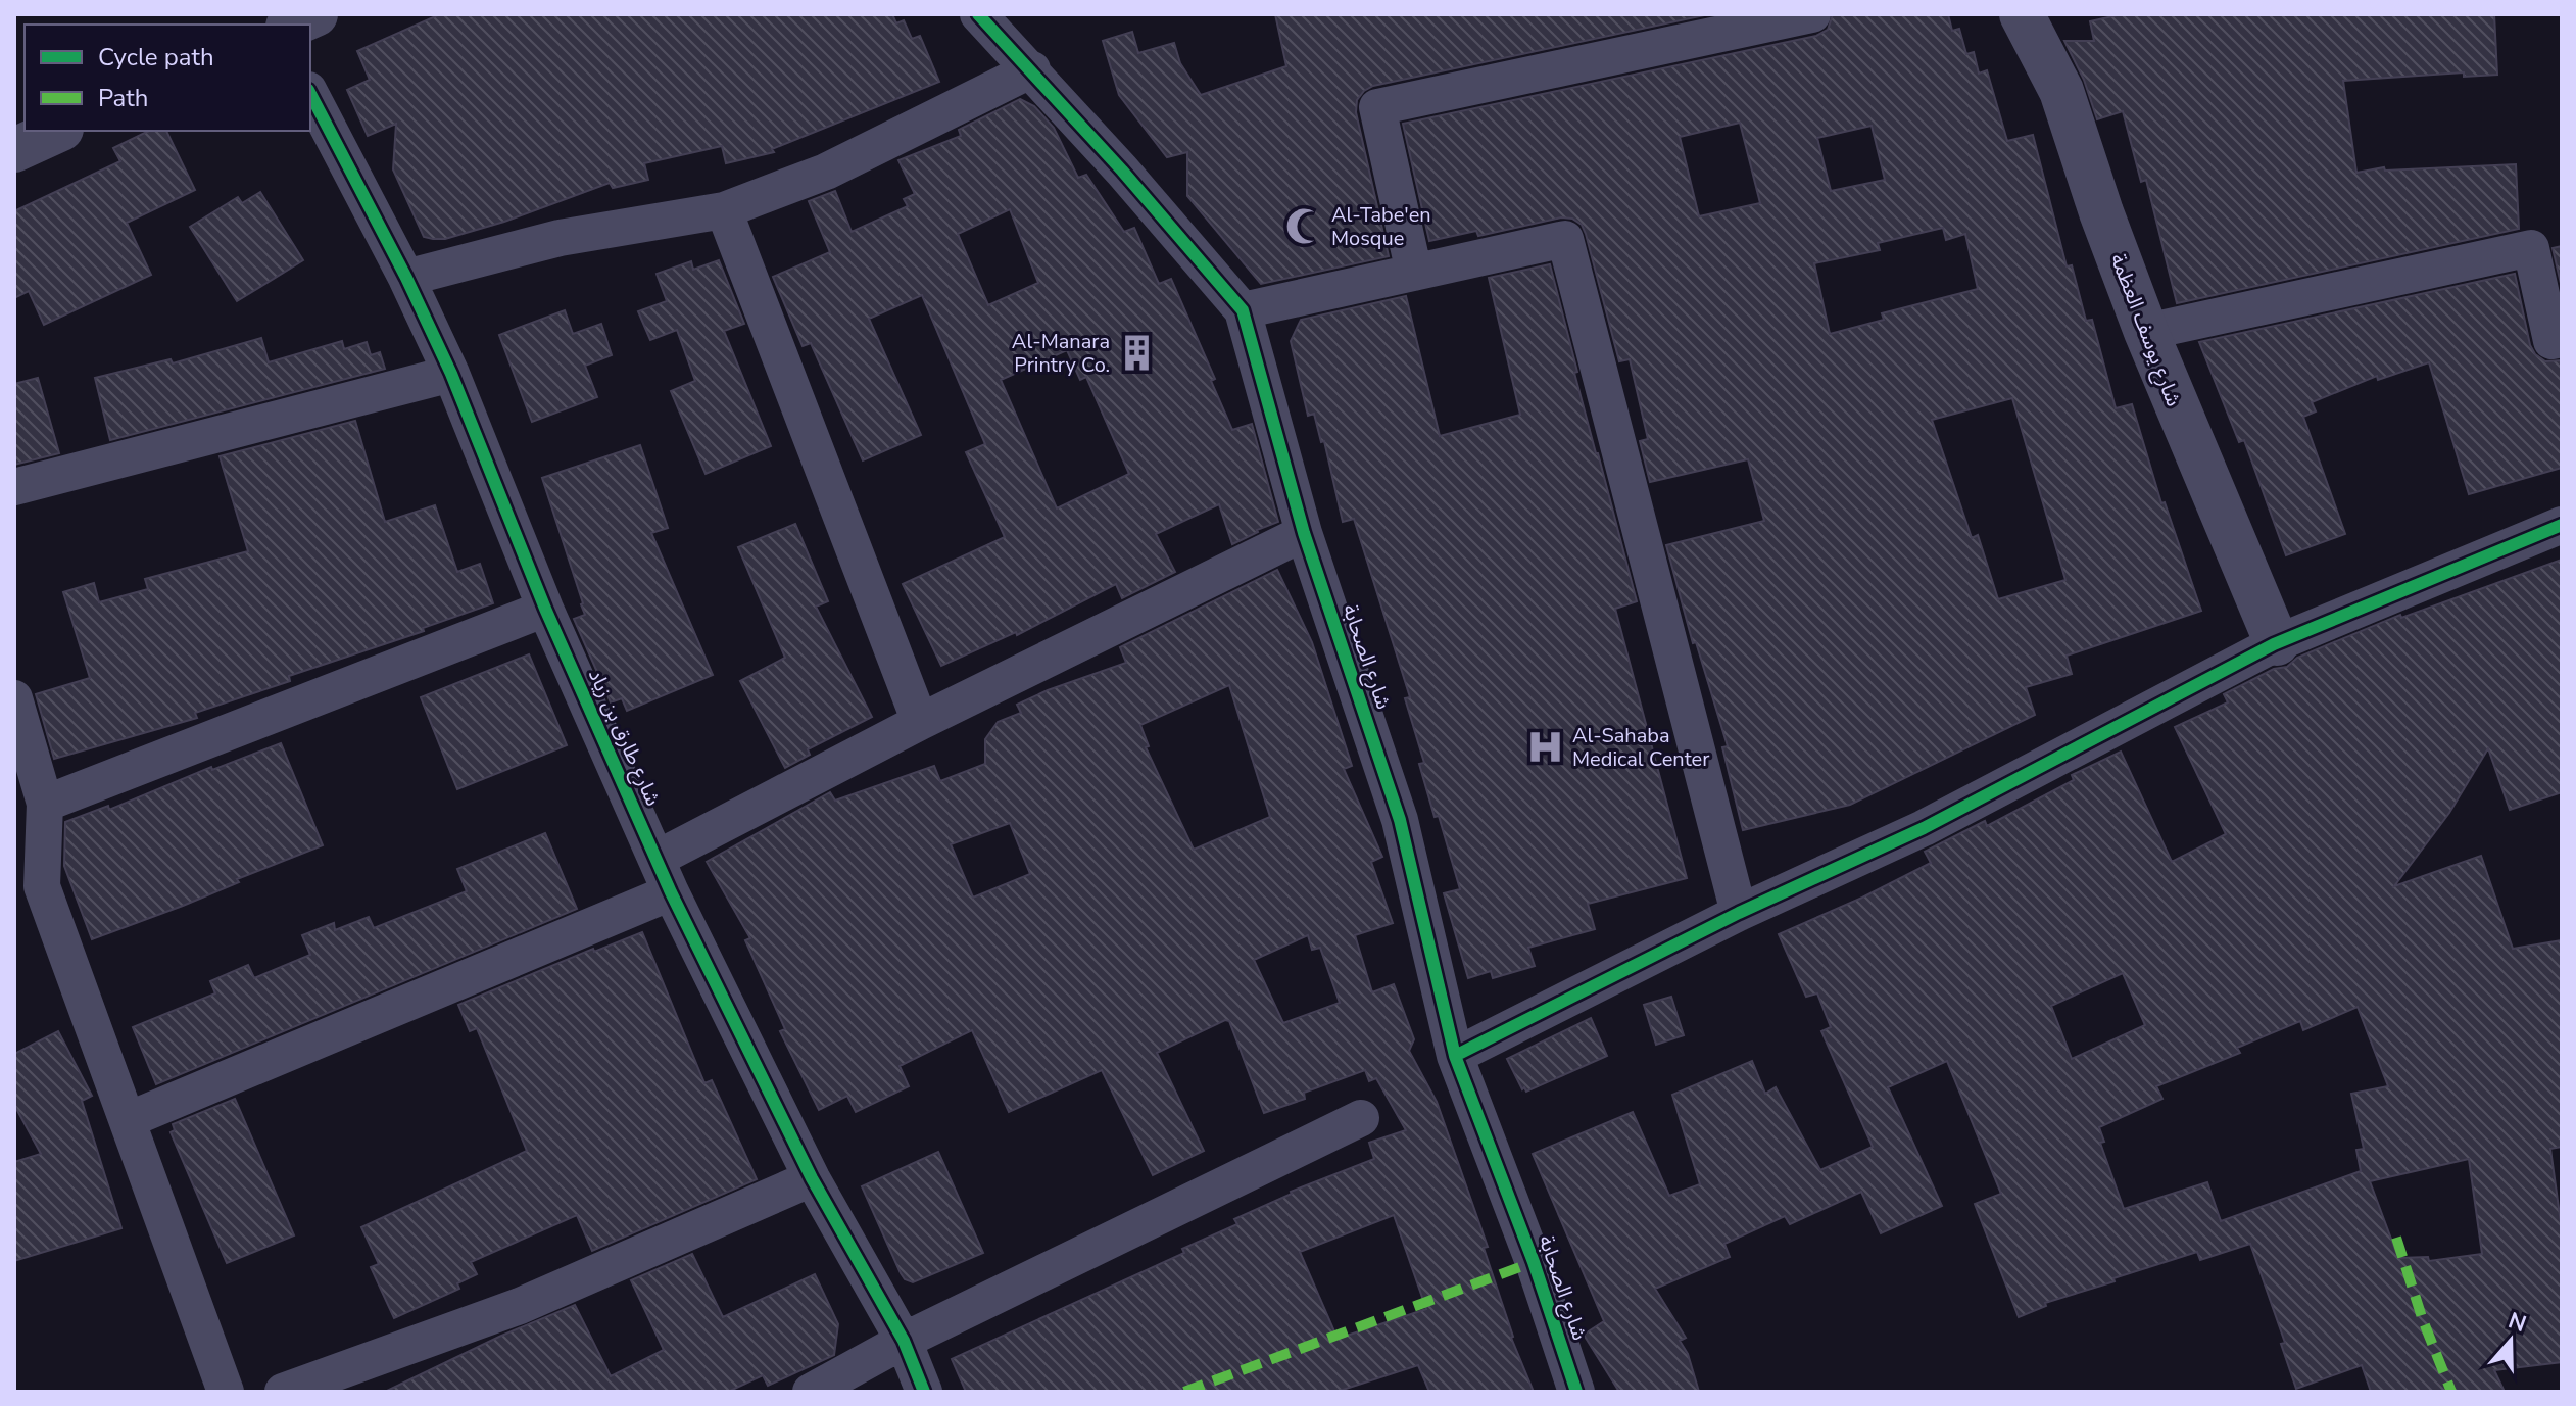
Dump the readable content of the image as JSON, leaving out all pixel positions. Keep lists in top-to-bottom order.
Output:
{
  "streets": {
    "street": ["شارع يوسف العظمة", "شارع الصحابة", "شارع طارق بن زياد"]
  },
  "places": {
    "mosque": ["Al-Tabe'en Mosque"],
    "building": ["Al-Manara Printry Co."],
    "hospital": ["Al-Sahaba Medical Center"]
  },
  "legend": ["Cycle path", "Path"],
  "north": "top"
}
